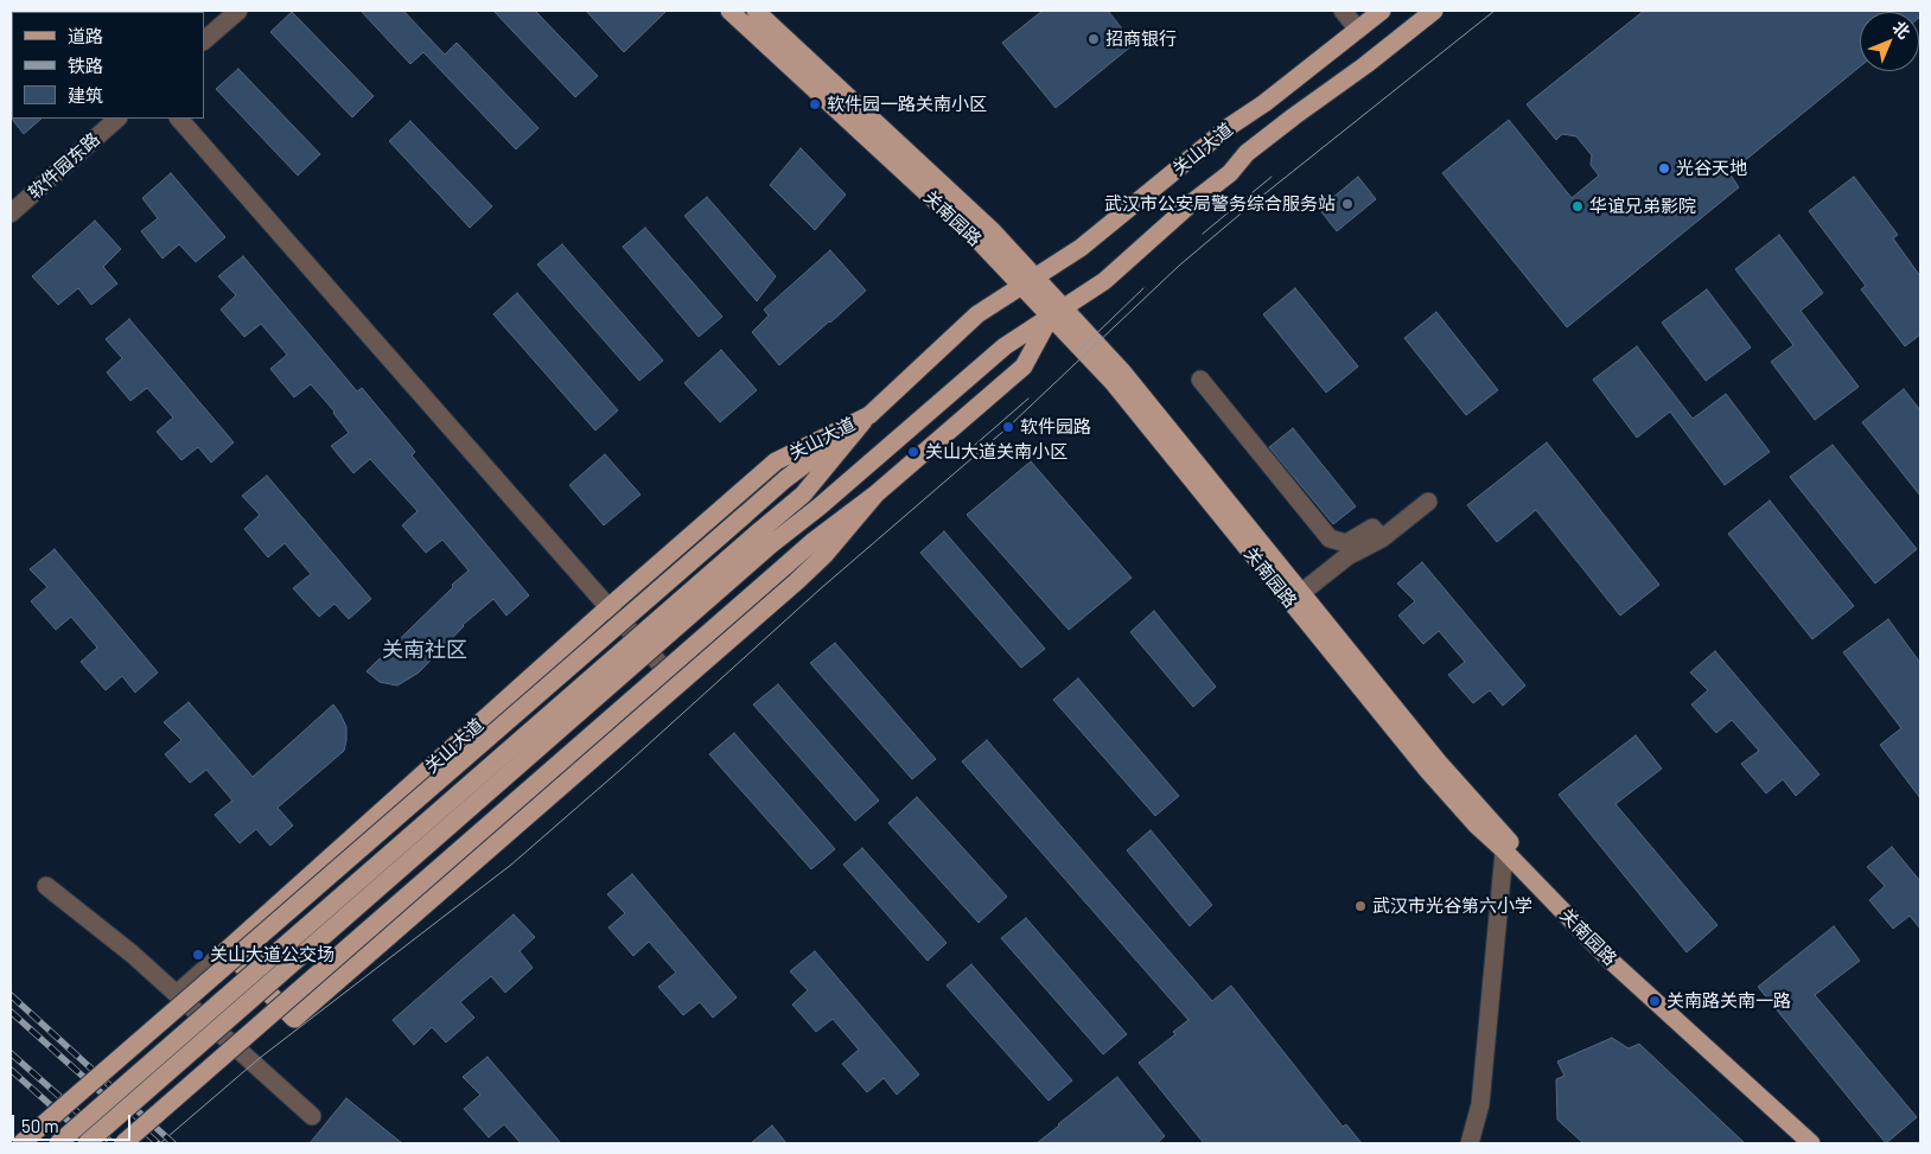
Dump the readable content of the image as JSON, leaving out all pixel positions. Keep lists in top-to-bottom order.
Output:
{
  "streets": {
    "main road": ["关山大道", "关南园路"],
    "street": ["软件园东路"]
  },
  "crossings": [
    ["关山大道", "关南园路"]
  ],
  "districts": ["关南社区"],
  "places": [
    "招商银行",
    "软件园一路关南小区",
    "光谷天地",
    "武汉市公安局警务综合服务站",
    "华谊兄弟影院",
    "软件园路",
    "关山大道关南小区",
    "武汉市光谷第六小学",
    "关山大道公交场",
    "关南路关南一路"
  ],
  "legend": ["道路", "铁路", "建筑"],
  "scale_bar": "50 m",
  "north": "top right"
}
